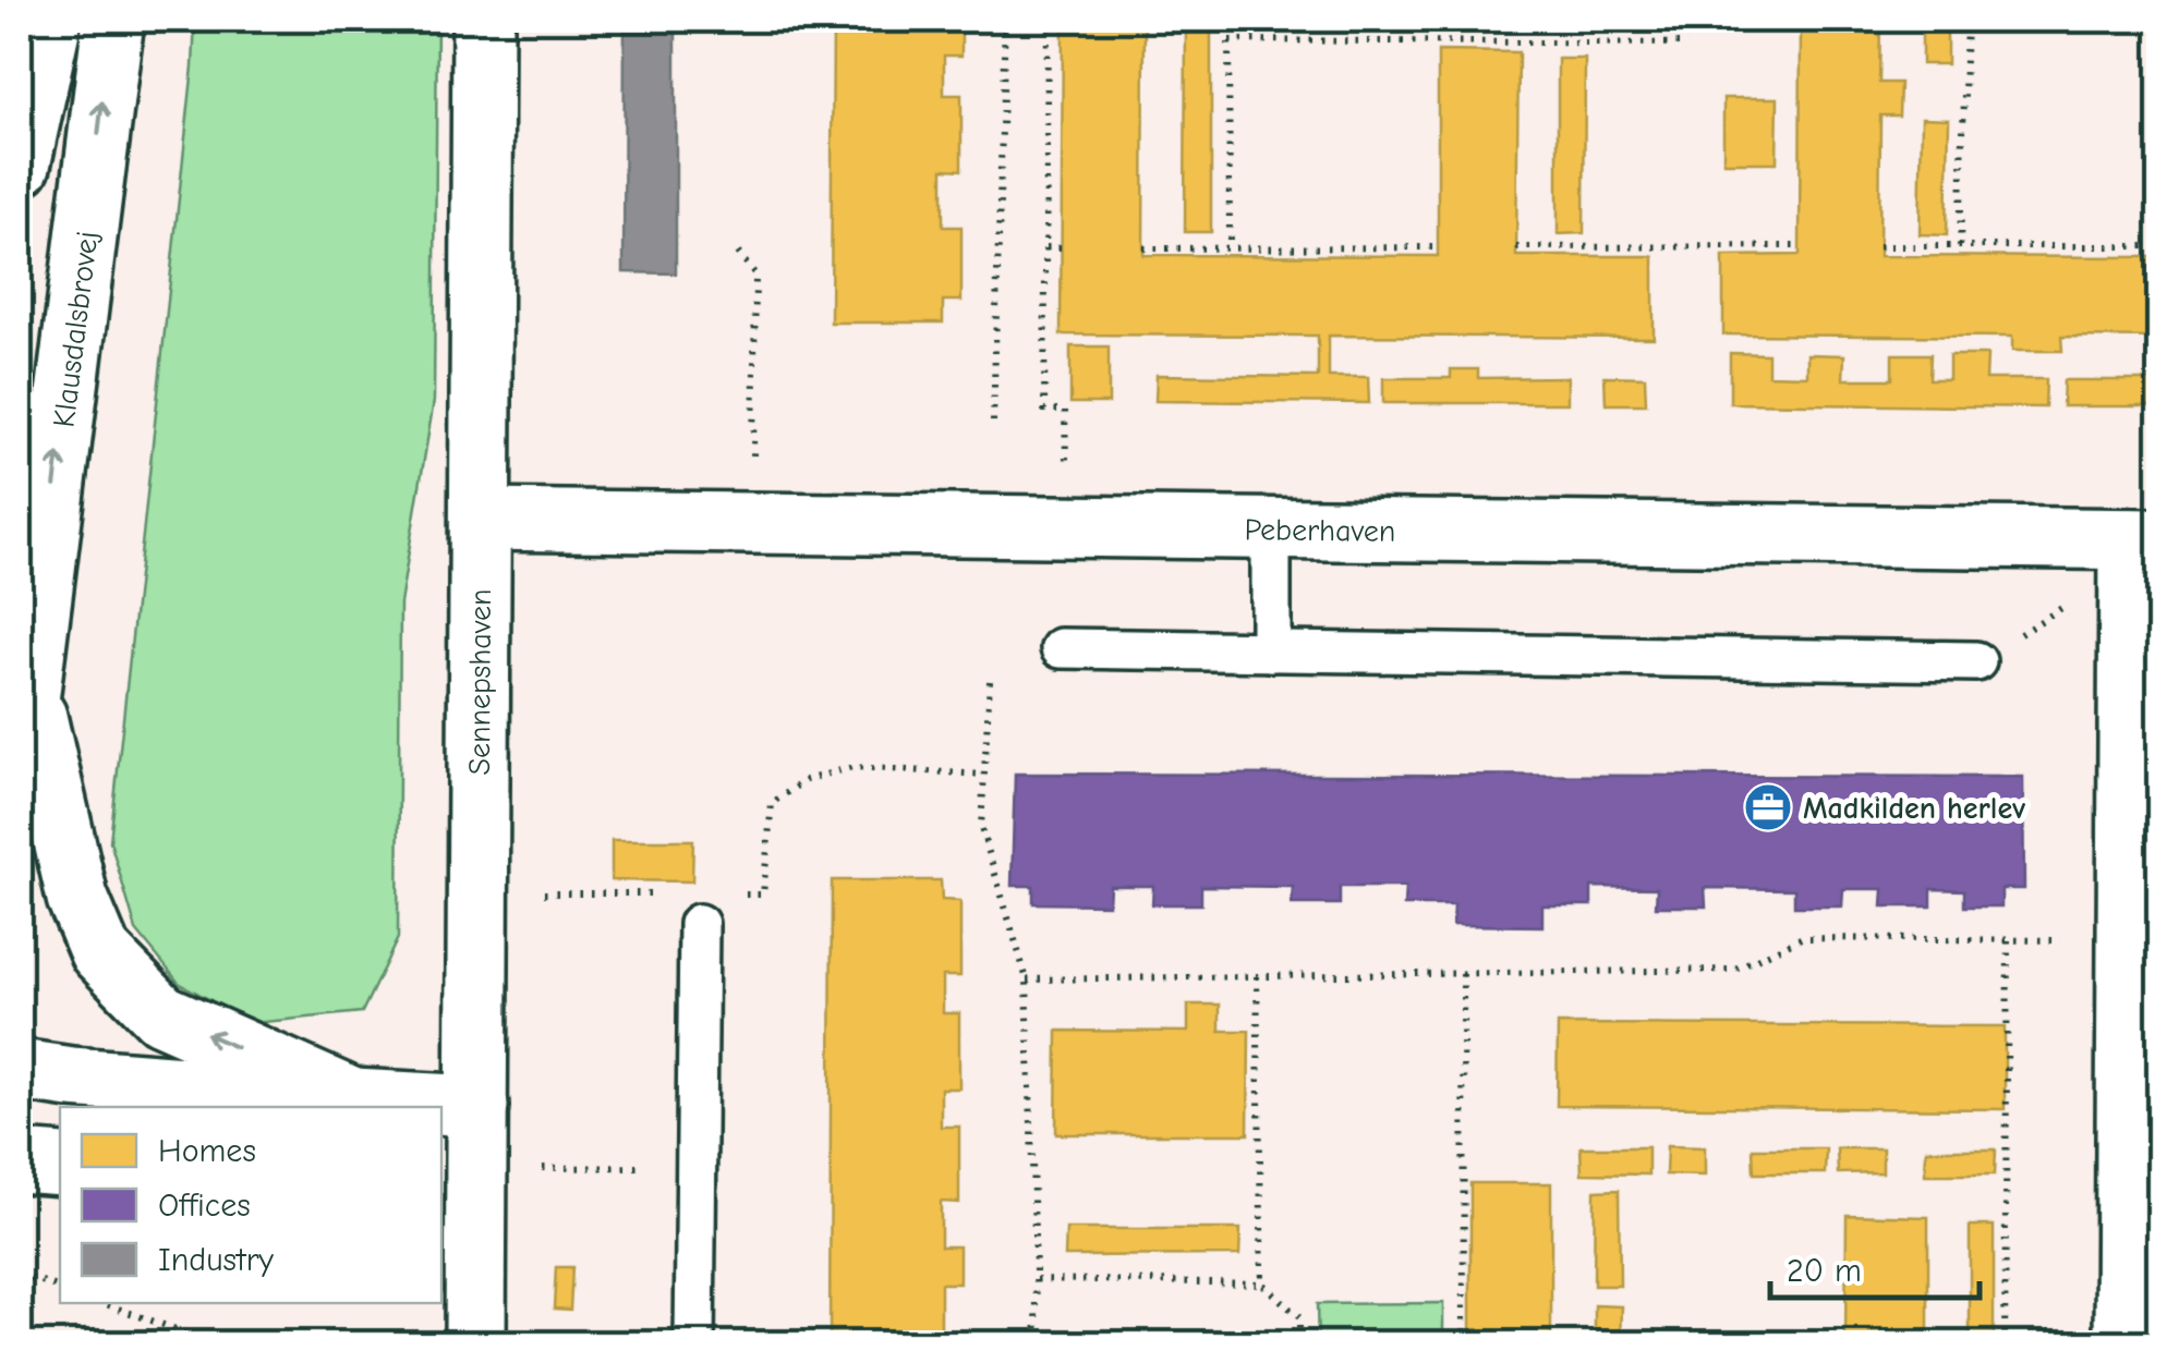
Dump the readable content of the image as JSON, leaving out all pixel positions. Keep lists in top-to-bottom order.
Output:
{
  "streets": {
    "street": ["Klausdalsbrovej", "Peberhaven", "Sennepshaven"]
  },
  "crossings": [
    ["Peberhaven", "Sennepshaven"]
  ],
  "one_way": ["Klausdalsbrovej"],
  "places": {
    "office": ["Madkilden herlev"]
  },
  "legend": ["Homes", "Offices", "Industry"],
  "scale_bar": "20 m"
}
